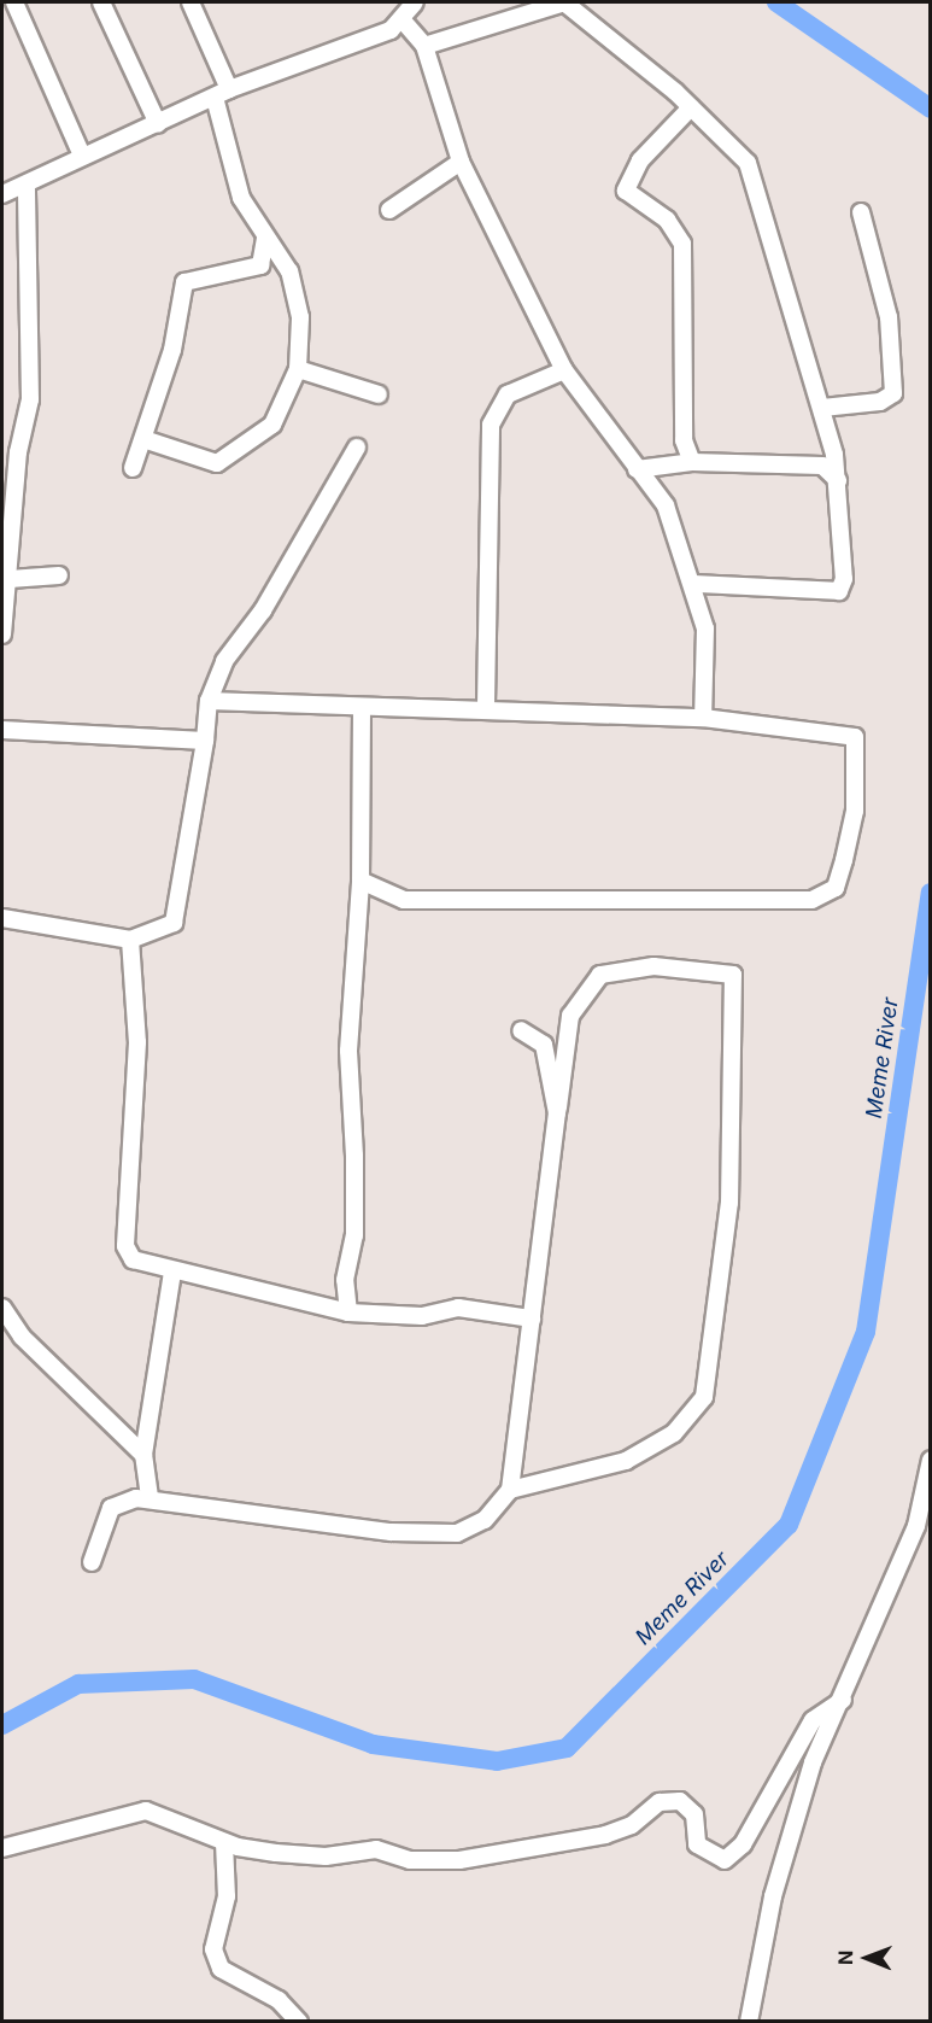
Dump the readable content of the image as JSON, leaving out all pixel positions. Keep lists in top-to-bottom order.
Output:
{
  "water": ["Meme River"],
  "north": "left"
}
